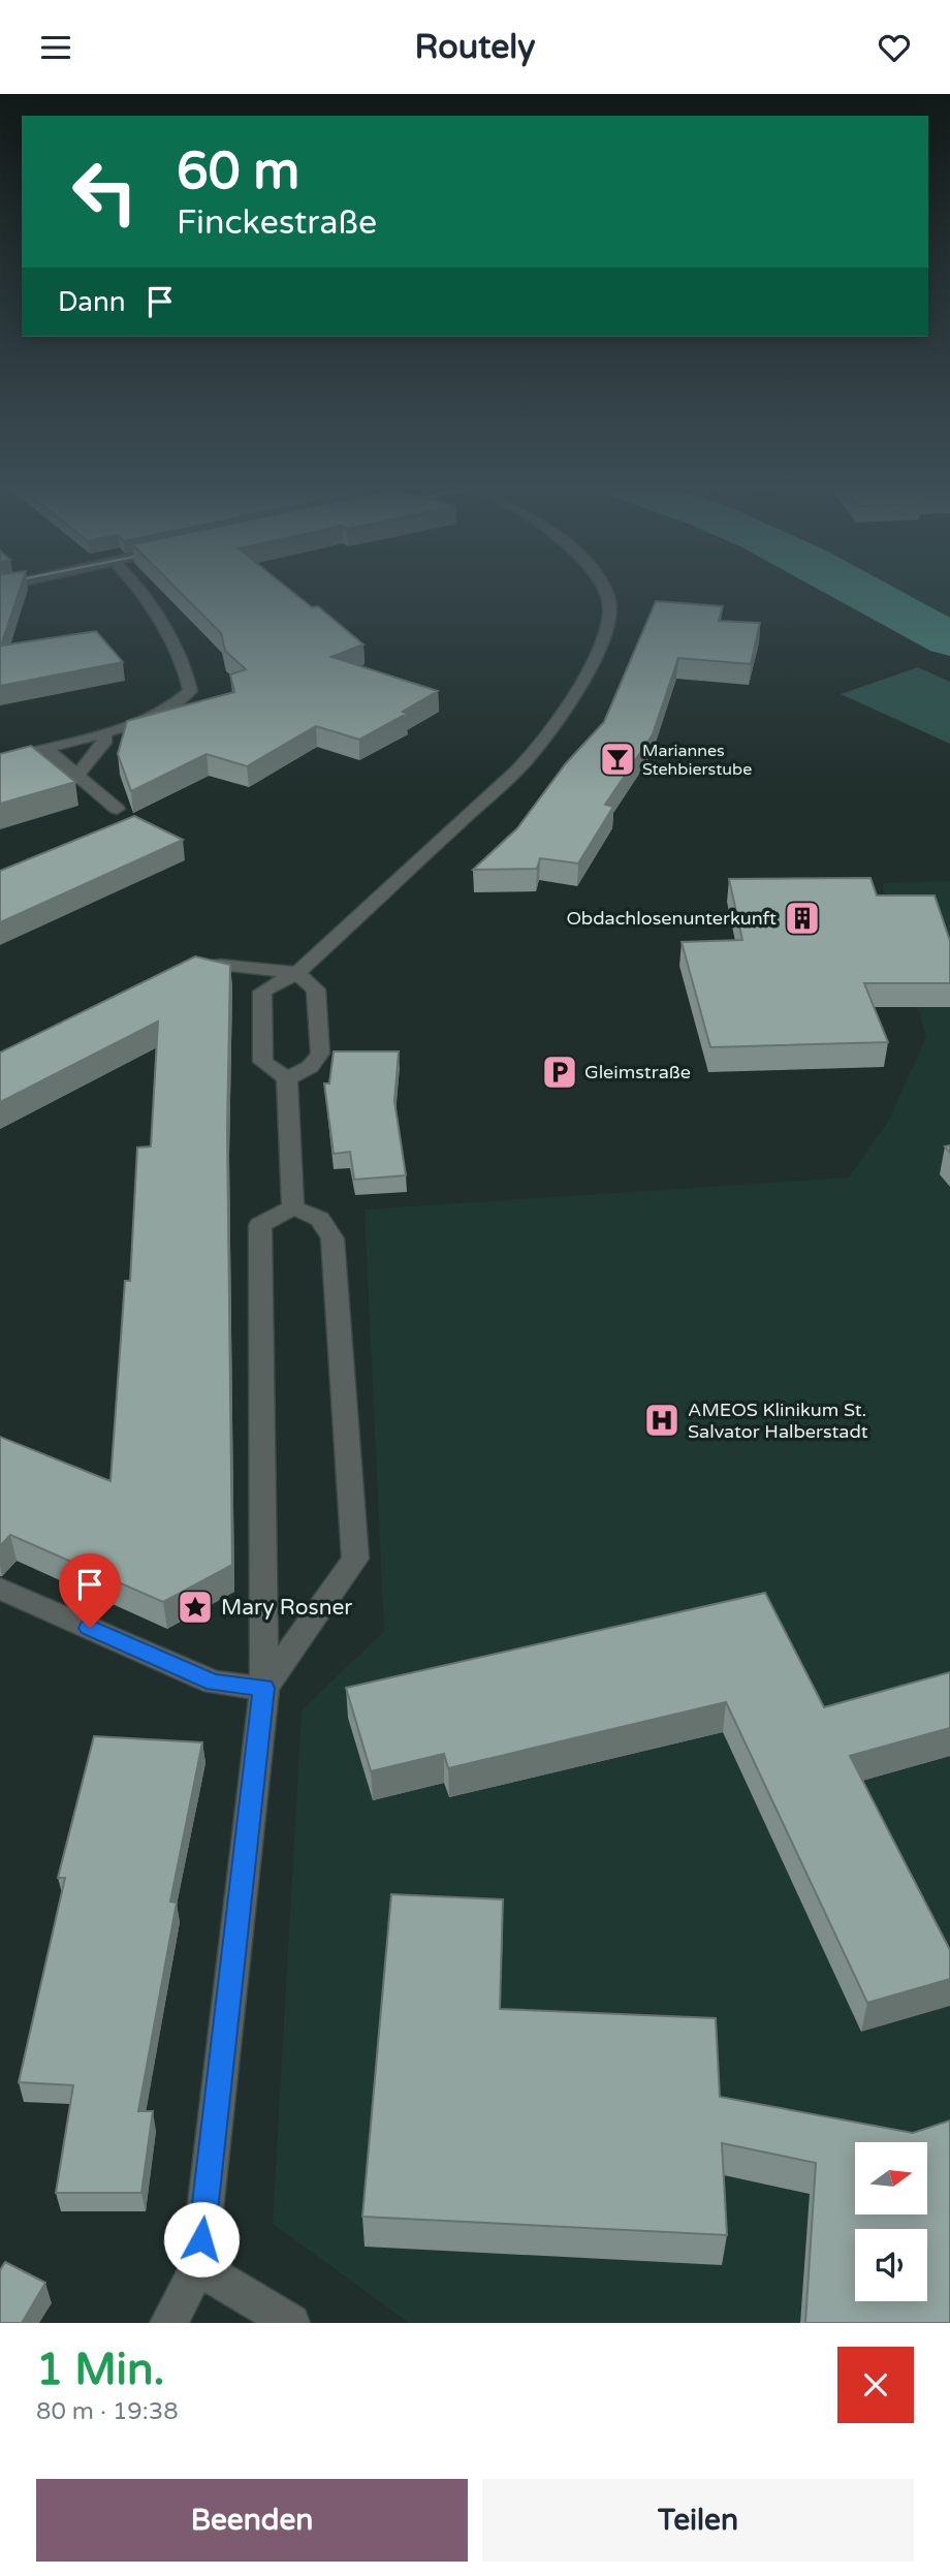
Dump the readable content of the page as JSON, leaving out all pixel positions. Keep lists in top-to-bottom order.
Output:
{
  "places": {
    "bar": ["Mariannes Stehbierstube"],
    "building": ["Obdachlosenunterkunft"],
    "parking": ["Gleimstraße"],
    "hospital": ["AMEOS Klinikum St. Salvator Halberstadt"],
    "place": ["Mary Rosner"]
  },
  "north": "right",
  "page": {
    "header": "Routely",
    "turn": ["60 m", "Finckestraße"],
    "then": "Dann",
    "heading": ["1 Min.", "80 m · 19:38"],
    "buttons": ["Beenden", "Teilen"]
  }
}
